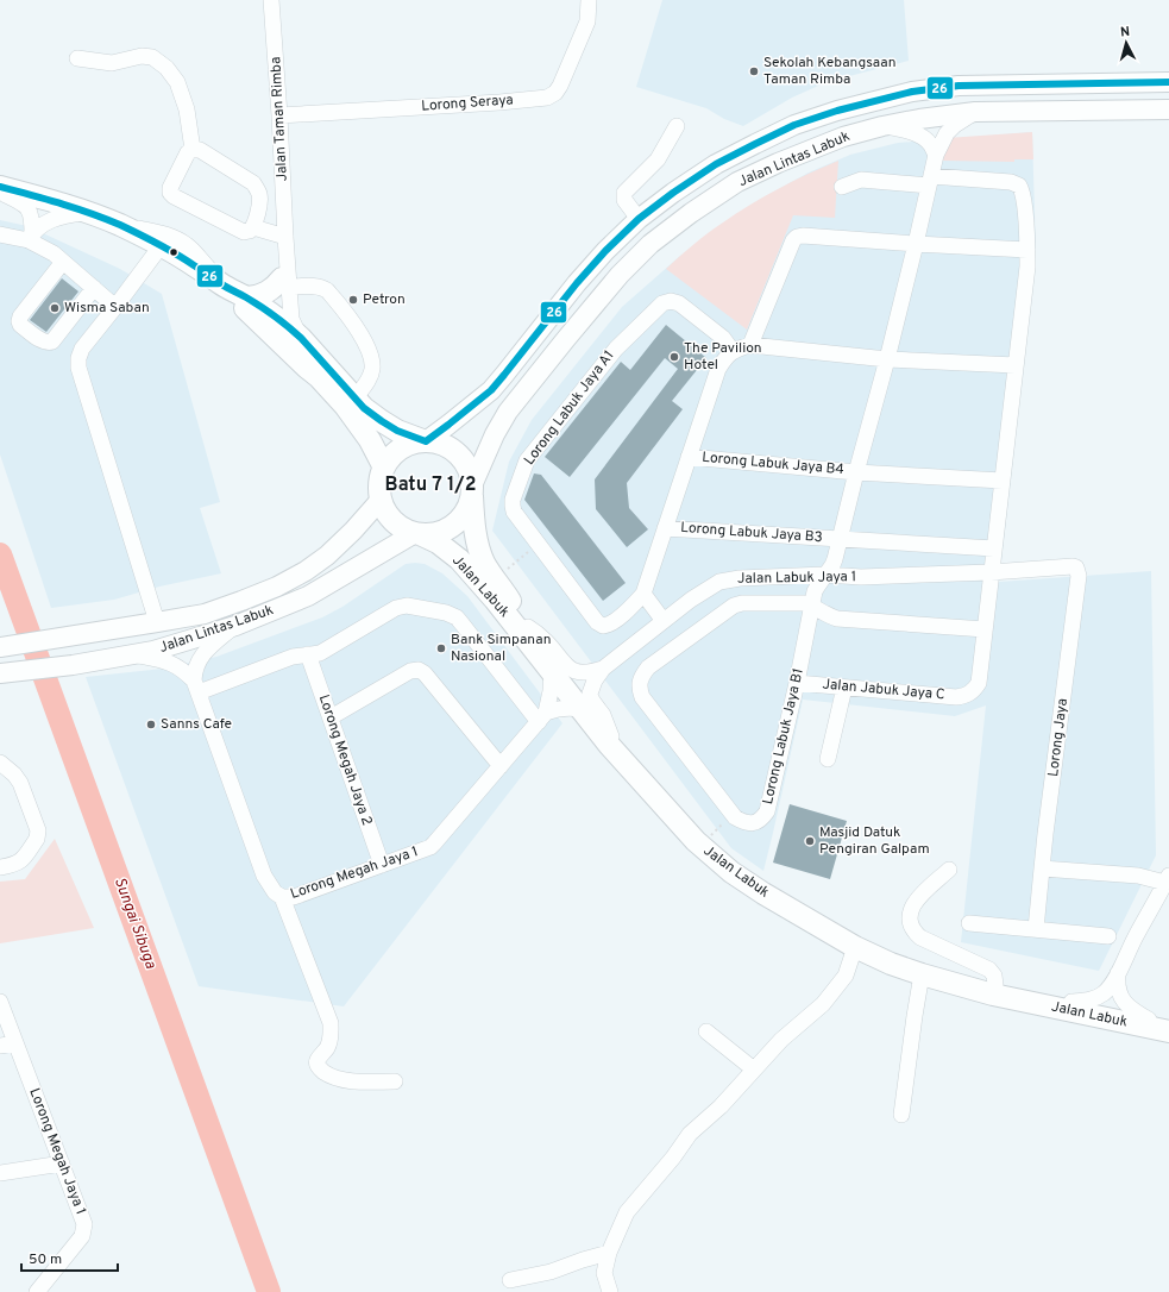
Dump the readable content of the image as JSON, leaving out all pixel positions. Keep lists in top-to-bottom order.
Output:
{
  "streets": {
    "highway": ["Jalan Labuk"],
    "main road": ["Jalan Lintas Labuk"],
    "street": [
      "Lorong Seraya",
      "Jalan Taman Rimba",
      "Lorong Labuk Jaya A1",
      "Lorong Labuk Jaya B4",
      "Lorong Labuk Jaya B3",
      "Jalan Labuk Jaya 1",
      "Jalan Jabuk Jaya C",
      "Lorong Labuk Jaya B1",
      "Lorong Jaya",
      "Lorong Megah Jaya 2",
      "Lorong Megah Jaya 1"
    ]
  },
  "crossings": [
    ["Lorong Seraya", "Jalan Taman Rimba"],
    ["Jalan Lintas Labuk", "Jalan Labuk"],
    ["Jalan Lintas Labuk", "Lorong Labuk Jaya B1"],
    ["Lorong Labuk Jaya B4", "Lorong Labuk Jaya B1"],
    ["Lorong Labuk Jaya B3", "Lorong Labuk Jaya B1"],
    ["Jalan Labuk Jaya 1", "Lorong Labuk Jaya B1"],
    ["Jalan Labuk Jaya 1", "Lorong Jaya"],
    ["Jalan Labuk", "Lorong Megah Jaya 1"],
    ["Jalan Jabuk Jaya C", "Lorong Labuk Jaya B1"],
    ["Lorong Megah Jaya 2", "Lorong Megah Jaya 1"]
  ],
  "districts": ["Batu 7 1/2"],
  "water": ["Sungai Sibuga"],
  "places": [
    "Sekolah Kebangsaan Taman Rimba",
    "Petron",
    "Wisma Saban",
    "The Pavilion Hotel",
    "Bank Simpanan Nasional",
    "Sanns Cafe",
    "Masjid Datuk Pengiran Galpam"
  ],
  "lines": ["transit line 26"],
  "scale_bar": "50 m",
  "north": "top"
}
